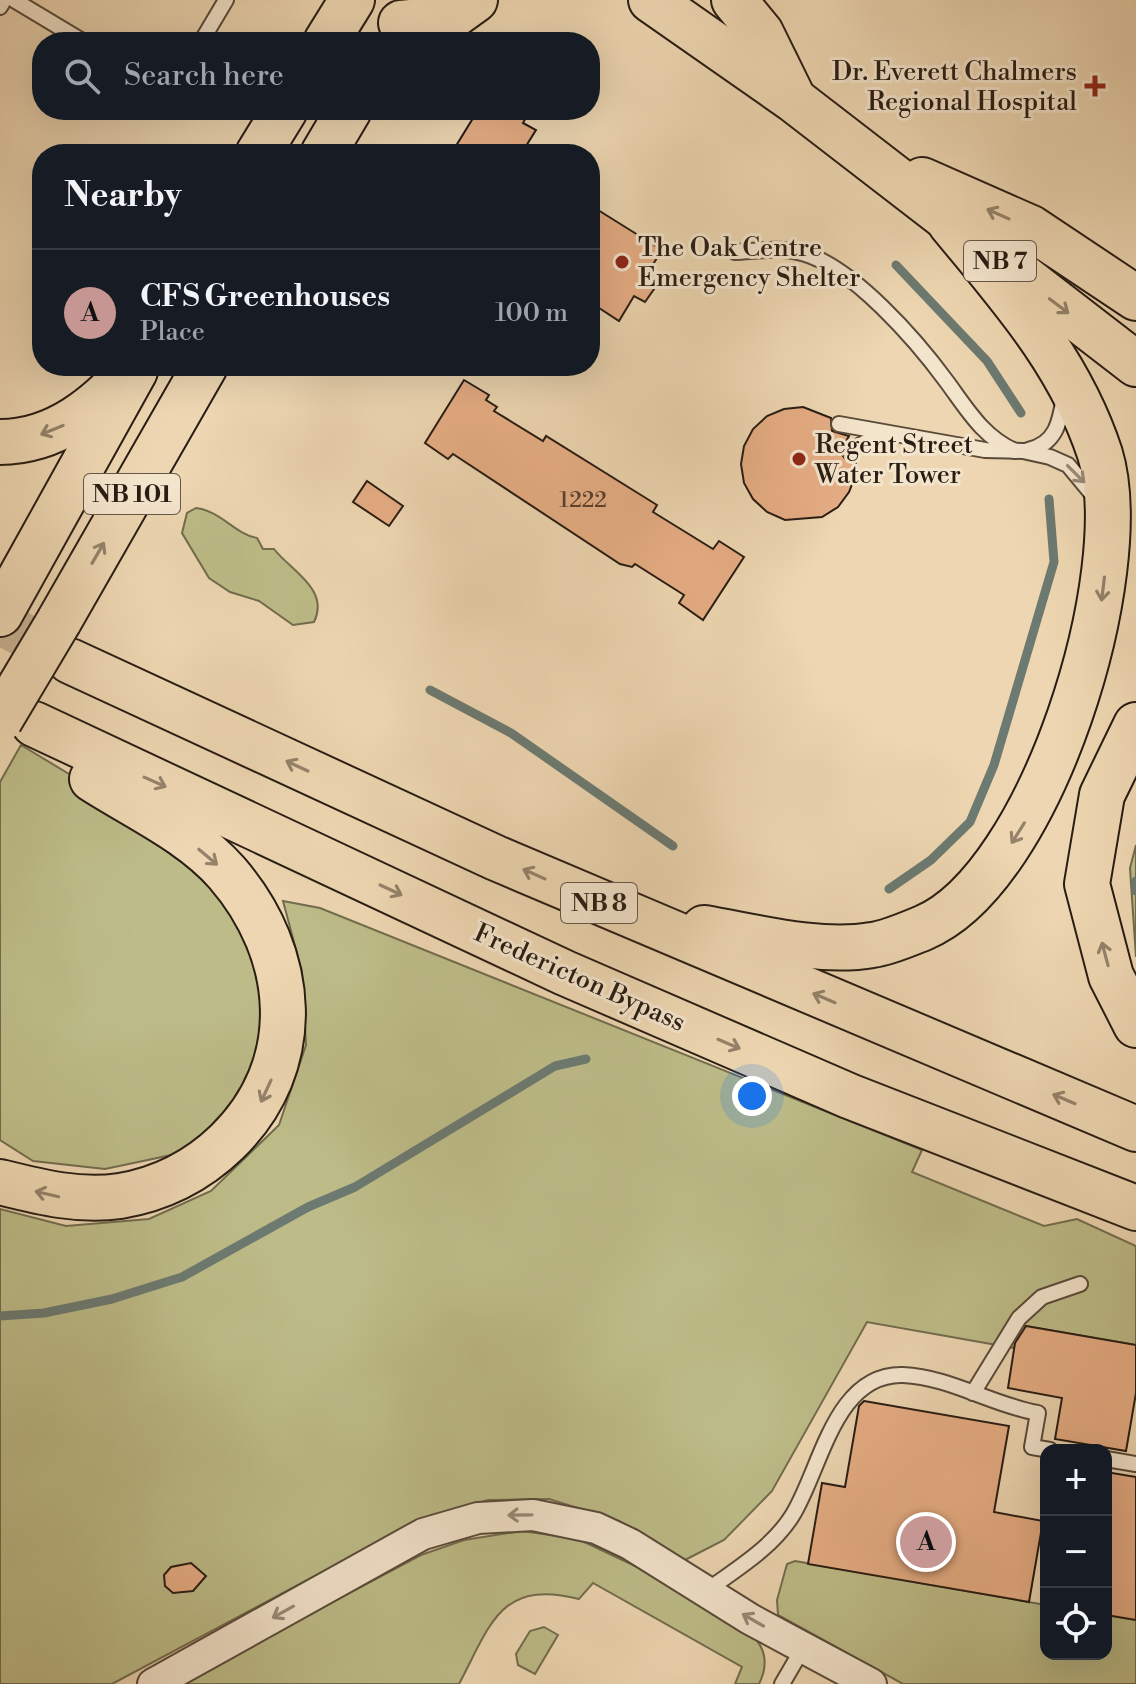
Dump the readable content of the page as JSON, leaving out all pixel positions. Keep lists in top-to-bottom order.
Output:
{
  "streets": {
    "main road": [
      "NB 7",
      "NB 101",
      "NB 8",
      "Fredericton Bypass"
    ]
  },
  "crossings": [
    ["NB 101", "NB 8"],
    ["NB 101", "Fredericton Bypass"]
  ],
  "places": {
    "health": ["Dr. Everett Chalmers Regional Hospital"],
    "other": ["The Oak Centre Emergency Shelter", "Regent Street Water Tower"]
  },
  "house_numbers": ["1222"],
  "page": {
    "search": "Search here",
    "heading": "Nearby",
    "list": [
      {
        "mark": "A",
        "name": "CFS Greenhouses",
        "note": "Place",
        "value": "100 m"
      }
    ],
    "map_buttons": ["+", "−"],
    "pins": "A"
  }
}
